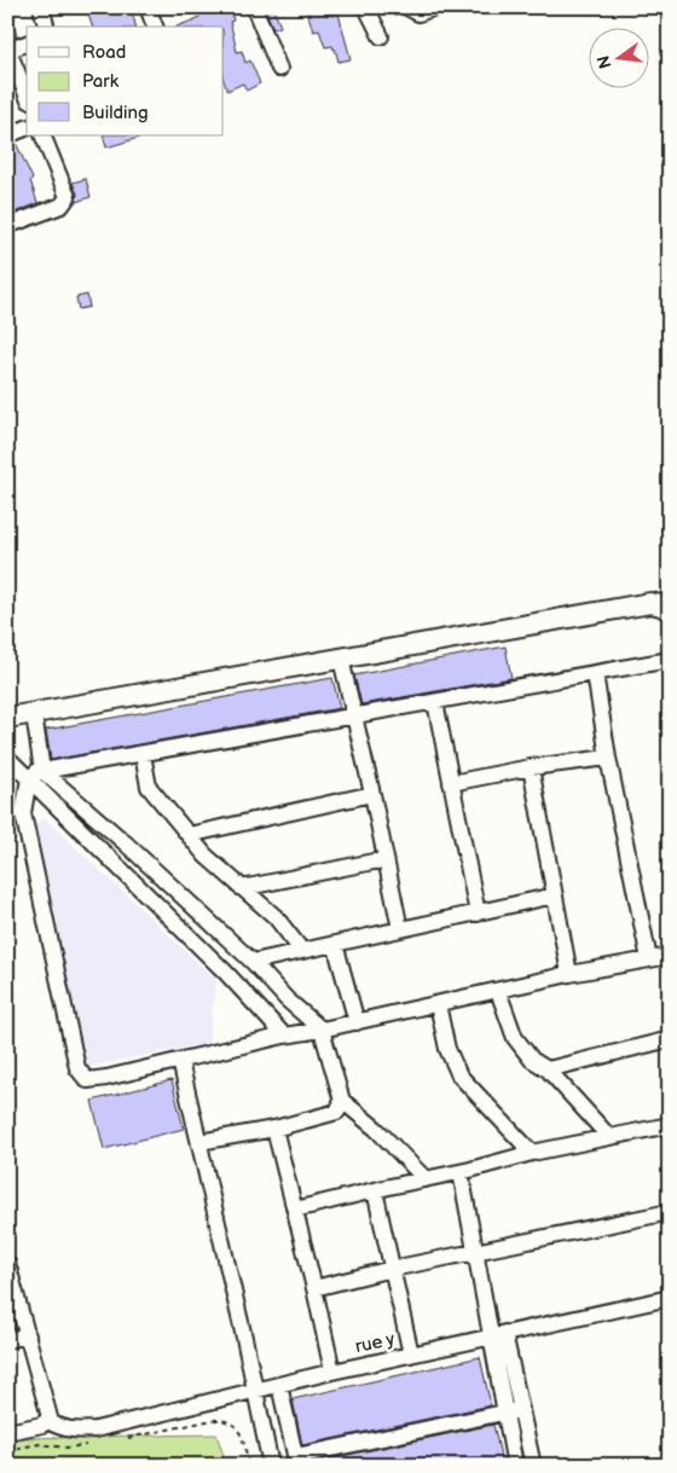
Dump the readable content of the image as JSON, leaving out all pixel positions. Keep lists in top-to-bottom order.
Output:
{
  "streets": {
    "street": ["rue y"]
  },
  "legend": ["Road", "Park", "Building"],
  "north": "left"
}
